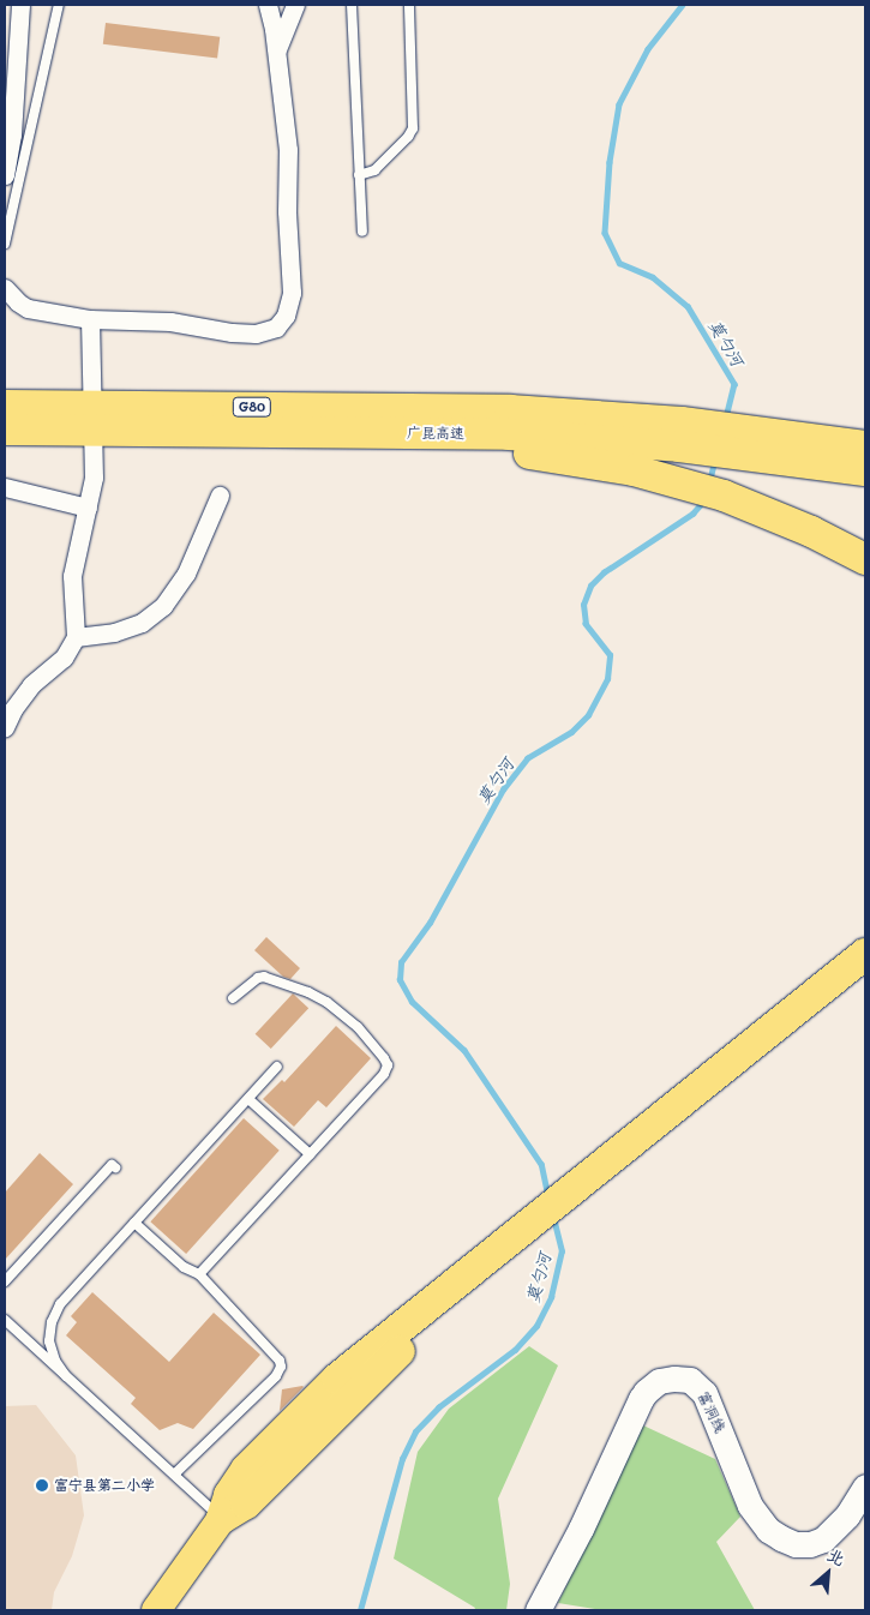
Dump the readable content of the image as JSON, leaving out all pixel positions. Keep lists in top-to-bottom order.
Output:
{
  "streets": {
    "highway": ["G80", "广昆高速"],
    "main road": ["富洞线"]
  },
  "water": ["莫勺河"],
  "places": ["富宁县第二小学"],
  "north": "top right"
}
